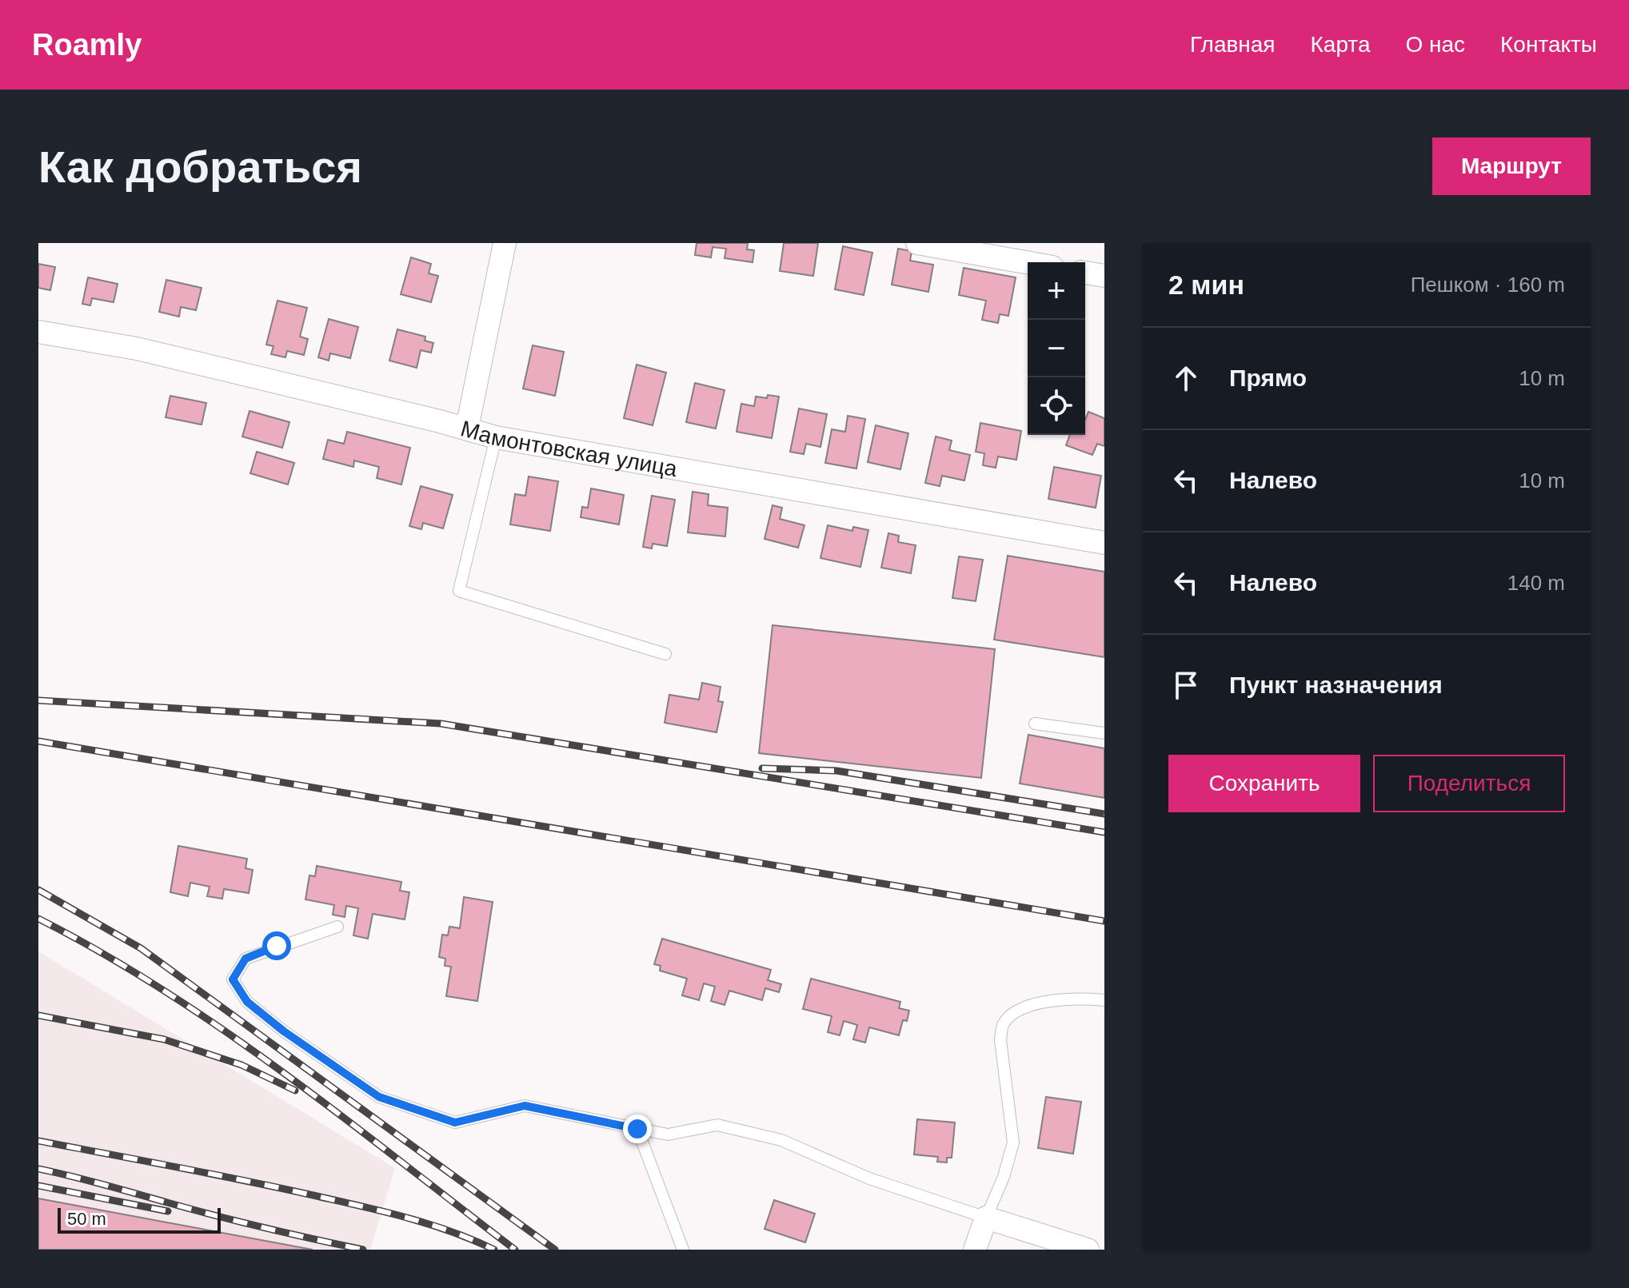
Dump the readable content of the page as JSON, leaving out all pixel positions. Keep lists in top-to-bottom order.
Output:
{
  "streets": {
    "street": ["Мамонтовская улица"]
  },
  "scale_bar": "50 m",
  "page": {
    "header": "Roamly",
    "nav": [
      "Главная",
      "Карта",
      "О нас",
      "Контакты"
    ],
    "buttons": [
      "Маршрут",
      ["Сохранить", "Поделиться"]
    ],
    "title": "Как добраться",
    "heading": ["2 мин", "Пешком · 160 m"],
    "map_buttons": ["+", "−"],
    "list": [
      ["Прямо", "10 m"],
      ["Налево", "10 m"],
      ["Налево", "140 m"],
      "Пункт назначения"
    ],
    "scale": "50 m"
  }
}
